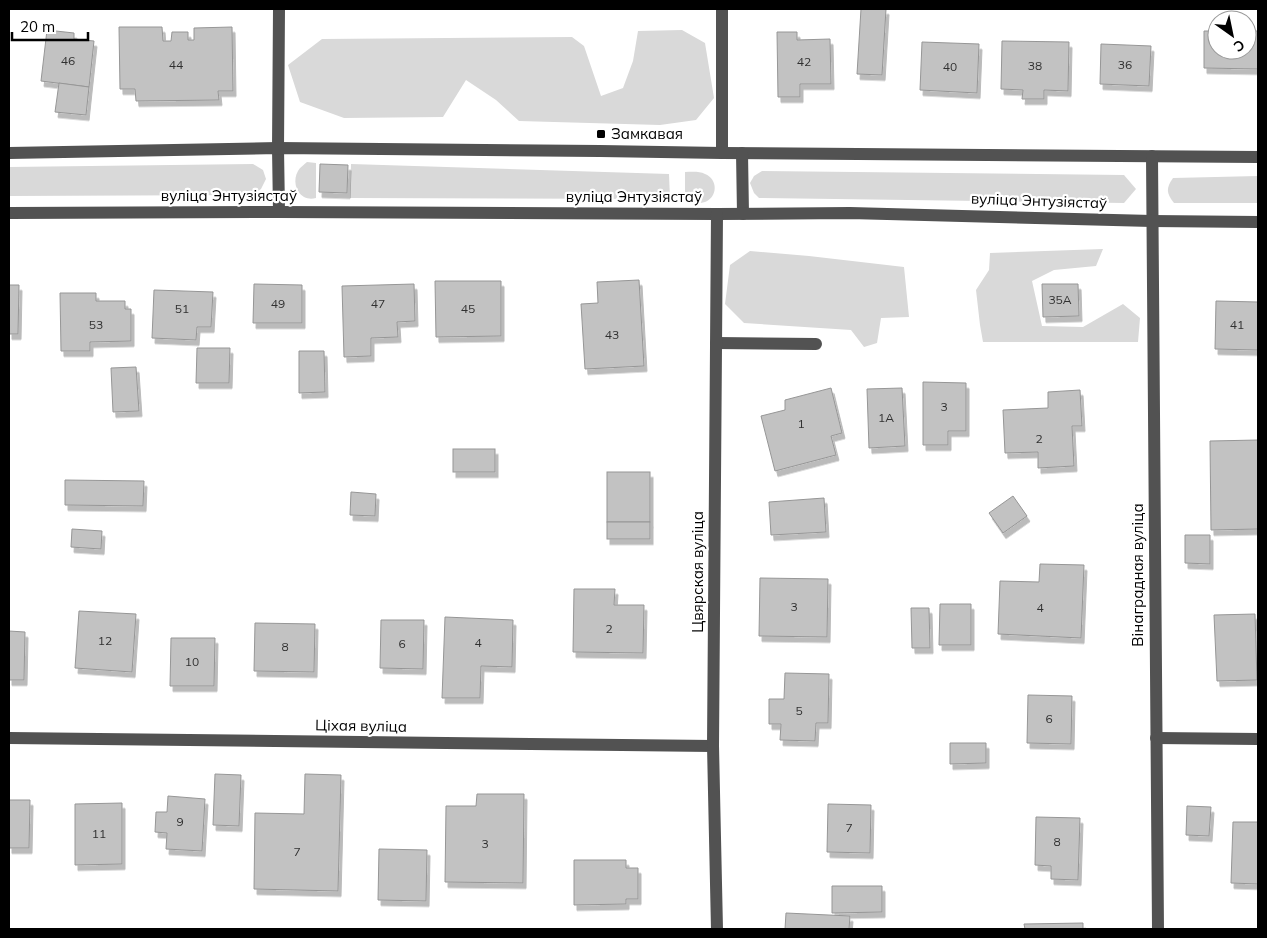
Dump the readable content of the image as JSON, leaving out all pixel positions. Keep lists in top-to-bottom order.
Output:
{
  "streets": {
    "street": [
      "вуліца Энтузіястаў",
      "Цвярская вуліца",
      "Вінаградная вуліца",
      "Ціхая вуліца"
    ]
  },
  "crossings": [
    ["вуліца Энтузіястаў", "Цвярская вуліца"],
    ["вуліца Энтузіястаў", "Вінаградная вуліца"],
    ["Цвярская вуліца", "Ціхая вуліца"]
  ],
  "places": {
    "transit": ["Замкавая"]
  },
  "house_numbers": [
    "46",
    "42",
    "44",
    "36",
    "38",
    "40",
    "35A",
    "49",
    "47",
    "51",
    "45",
    "53",
    "41",
    "43",
    "3",
    "1A",
    "1",
    "2",
    "3",
    "4",
    "2",
    "12",
    "4",
    "6",
    "8",
    "10",
    "5",
    "6",
    "9",
    "7",
    "11",
    "8",
    "3",
    "7"
  ],
  "scale_bar": "20 m",
  "north": "bottom right"
}
